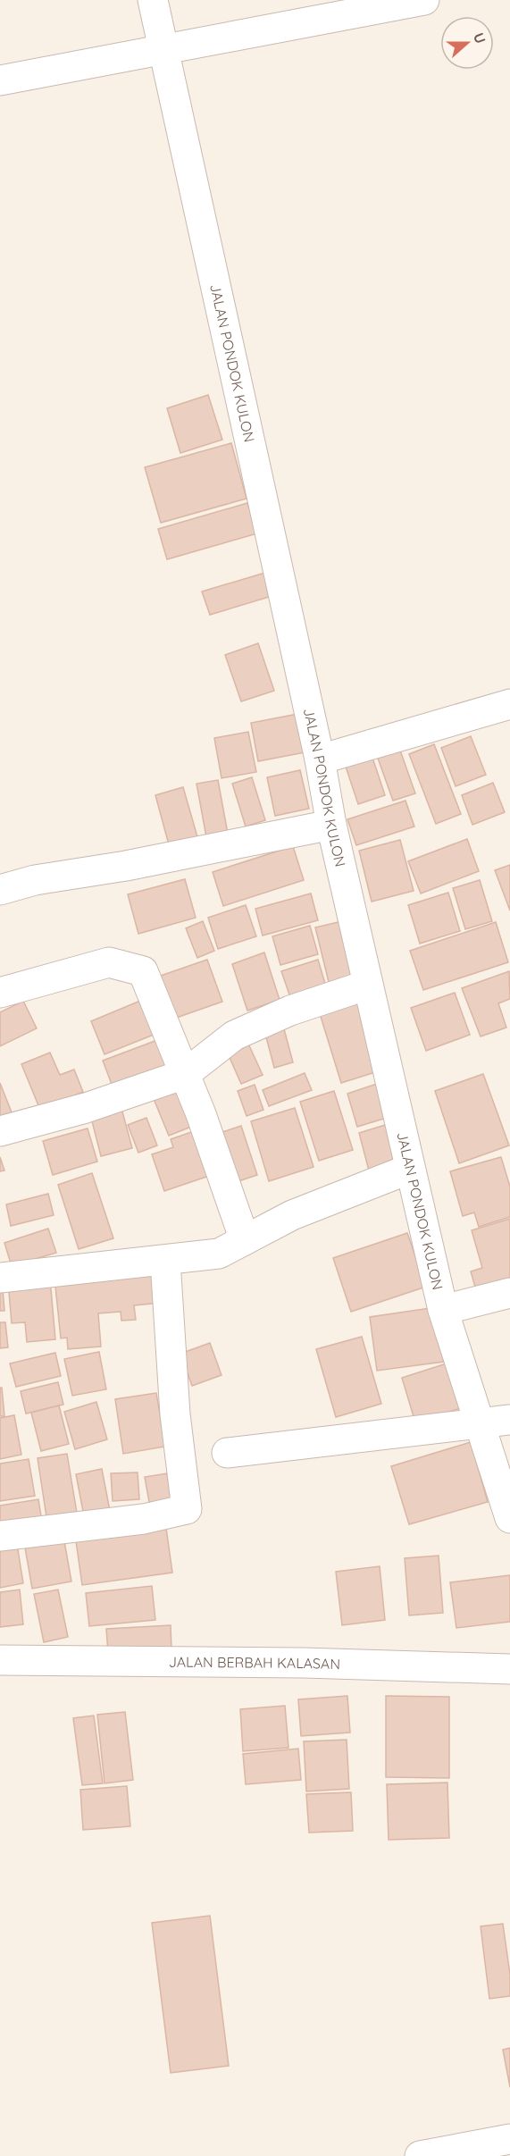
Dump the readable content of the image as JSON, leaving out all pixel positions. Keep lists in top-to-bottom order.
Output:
{
  "streets": {
    "street": ["JALAN PONDOK KULON", "JALAN BERBAH KALASAN"]
  },
  "north": "right"
}
